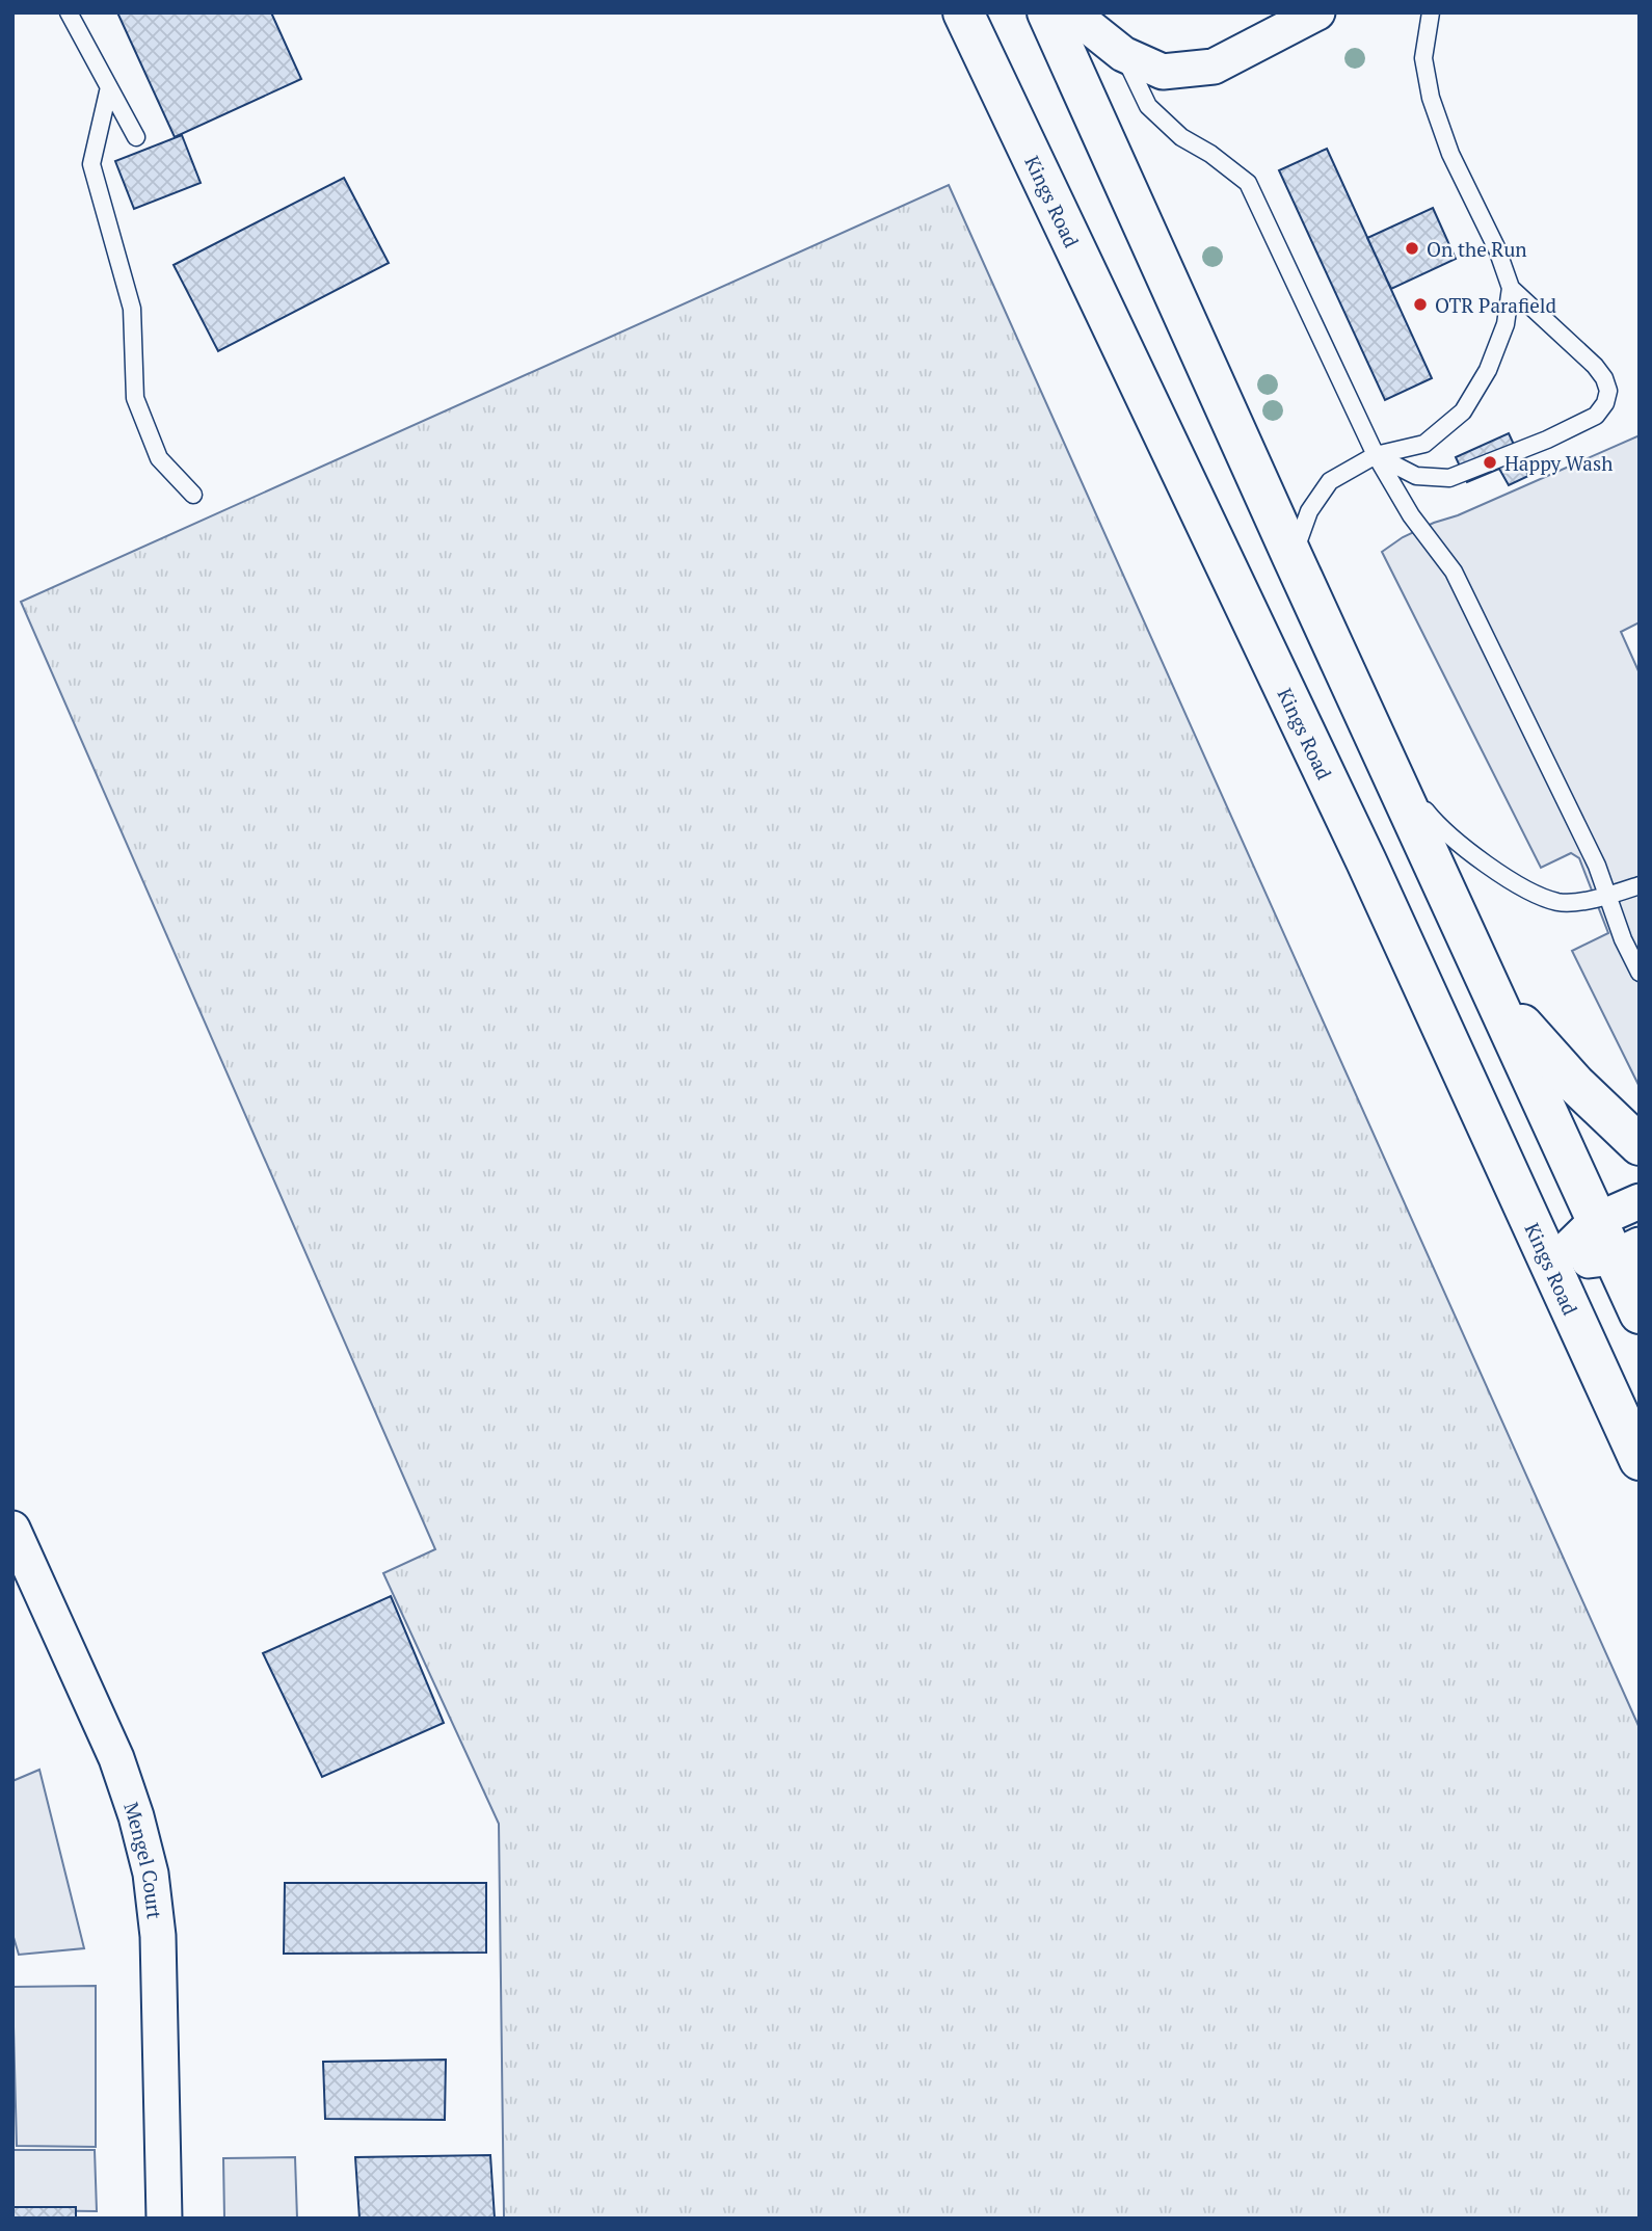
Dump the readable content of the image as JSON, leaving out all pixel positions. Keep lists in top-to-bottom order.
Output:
{
  "streets": {
    "main road": ["Kings Road"],
    "street": ["Mengel Court"]
  },
  "places": ["On the Run", "OTR Parafield", "Happy Wash"]
}
